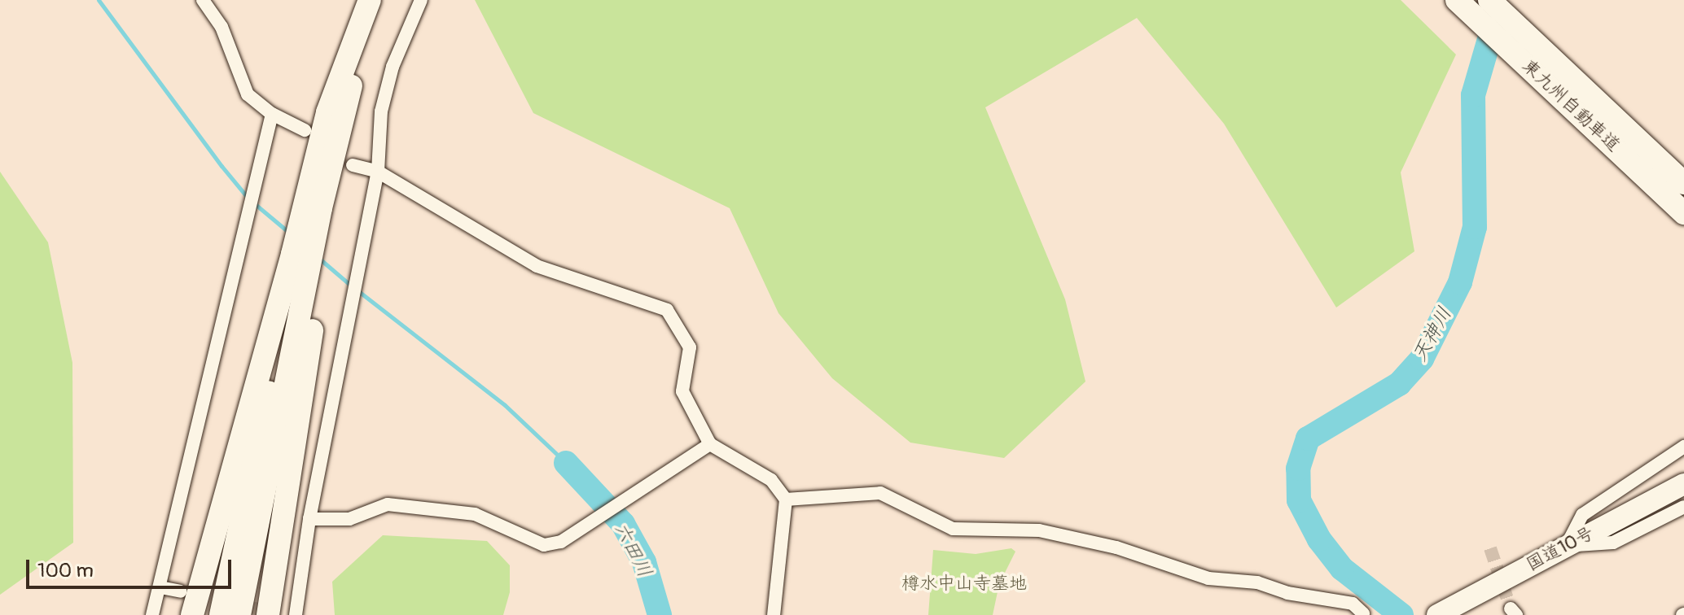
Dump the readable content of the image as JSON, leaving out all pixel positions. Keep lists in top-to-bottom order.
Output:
{
  "streets": {
    "highway": ["東九州自動車道", "国道10号"]
  },
  "water": ["天神川", "六田川"],
  "parks": ["樽水中山寺墓地"],
  "scale_bar": "100 m"
}
